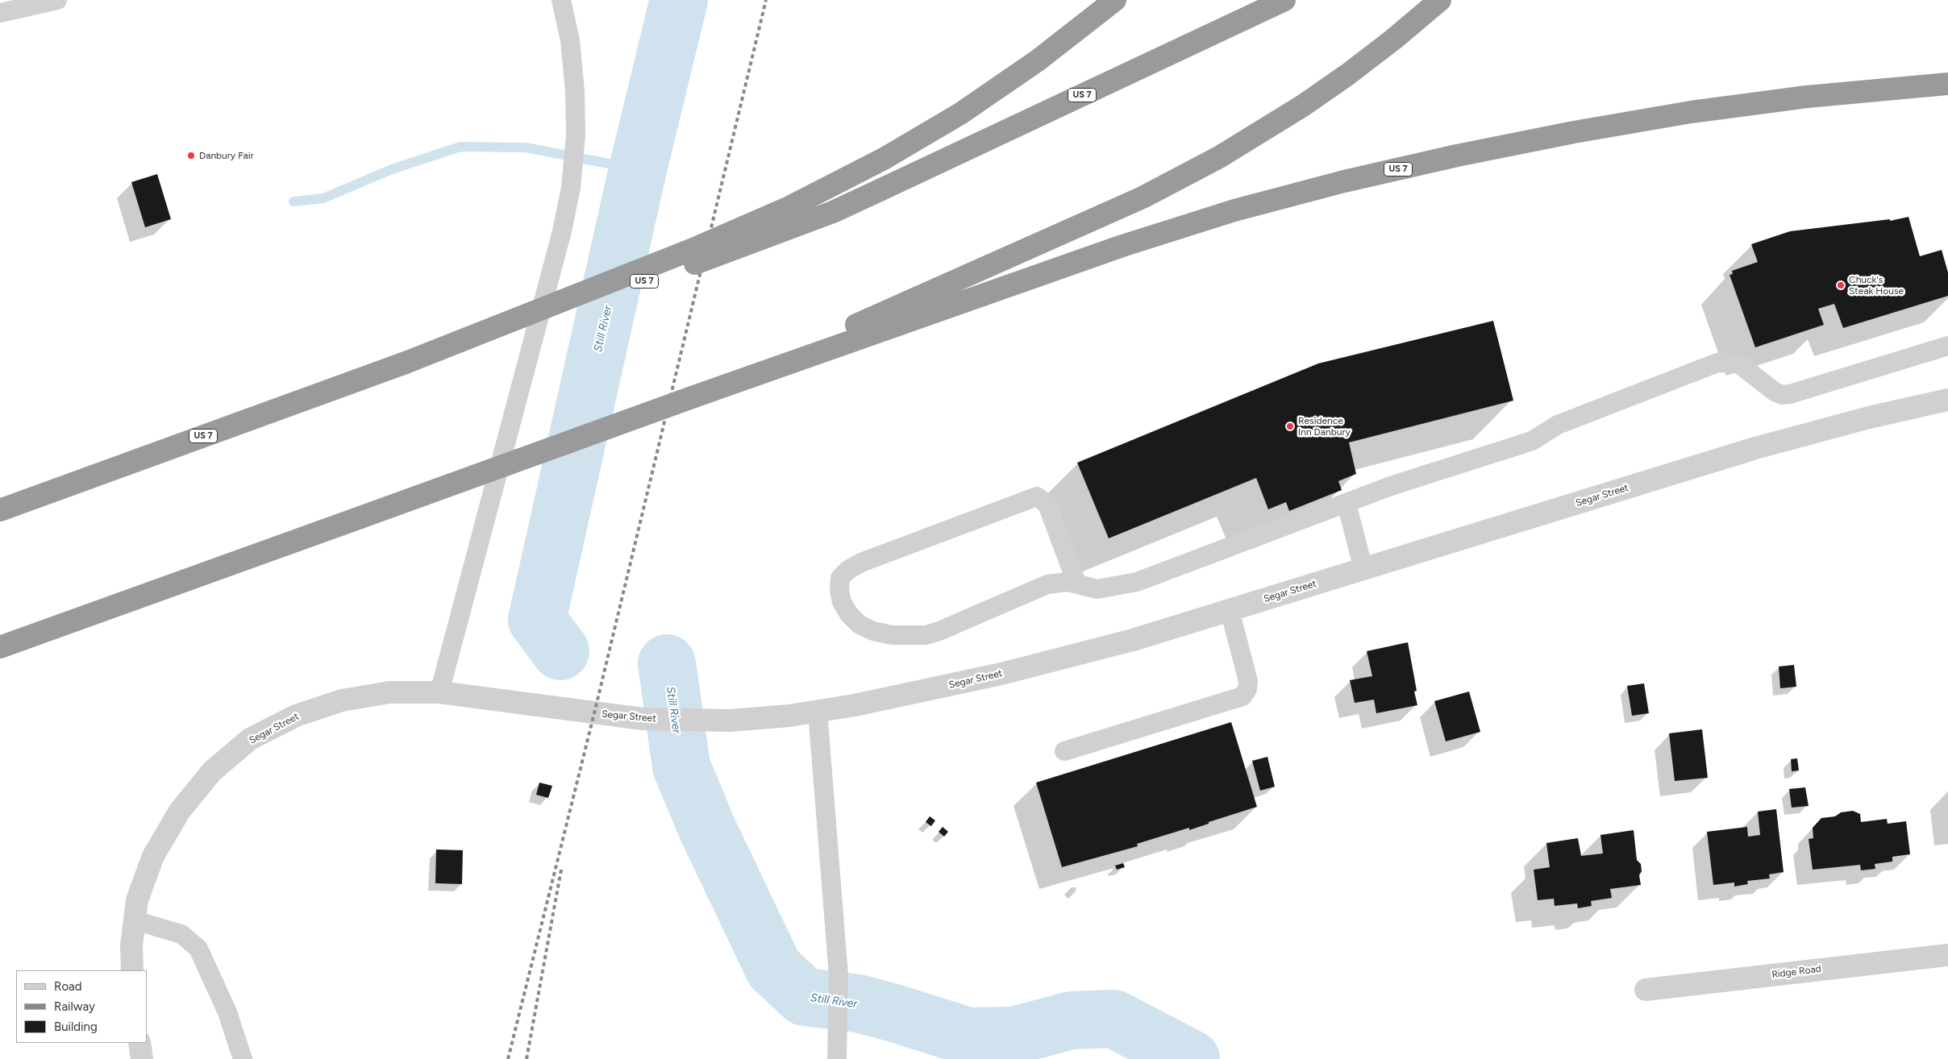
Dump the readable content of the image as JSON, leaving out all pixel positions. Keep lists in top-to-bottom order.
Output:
{
  "streets": {
    "highway": ["US 7"],
    "street": ["Segar Street", "Ridge Road"]
  },
  "water": ["Still River"],
  "places": ["Danbury Fair", "Chuck's Steak House", "Residence Inn Danbury"],
  "legend": ["Road", "Railway", "Building"]
}
